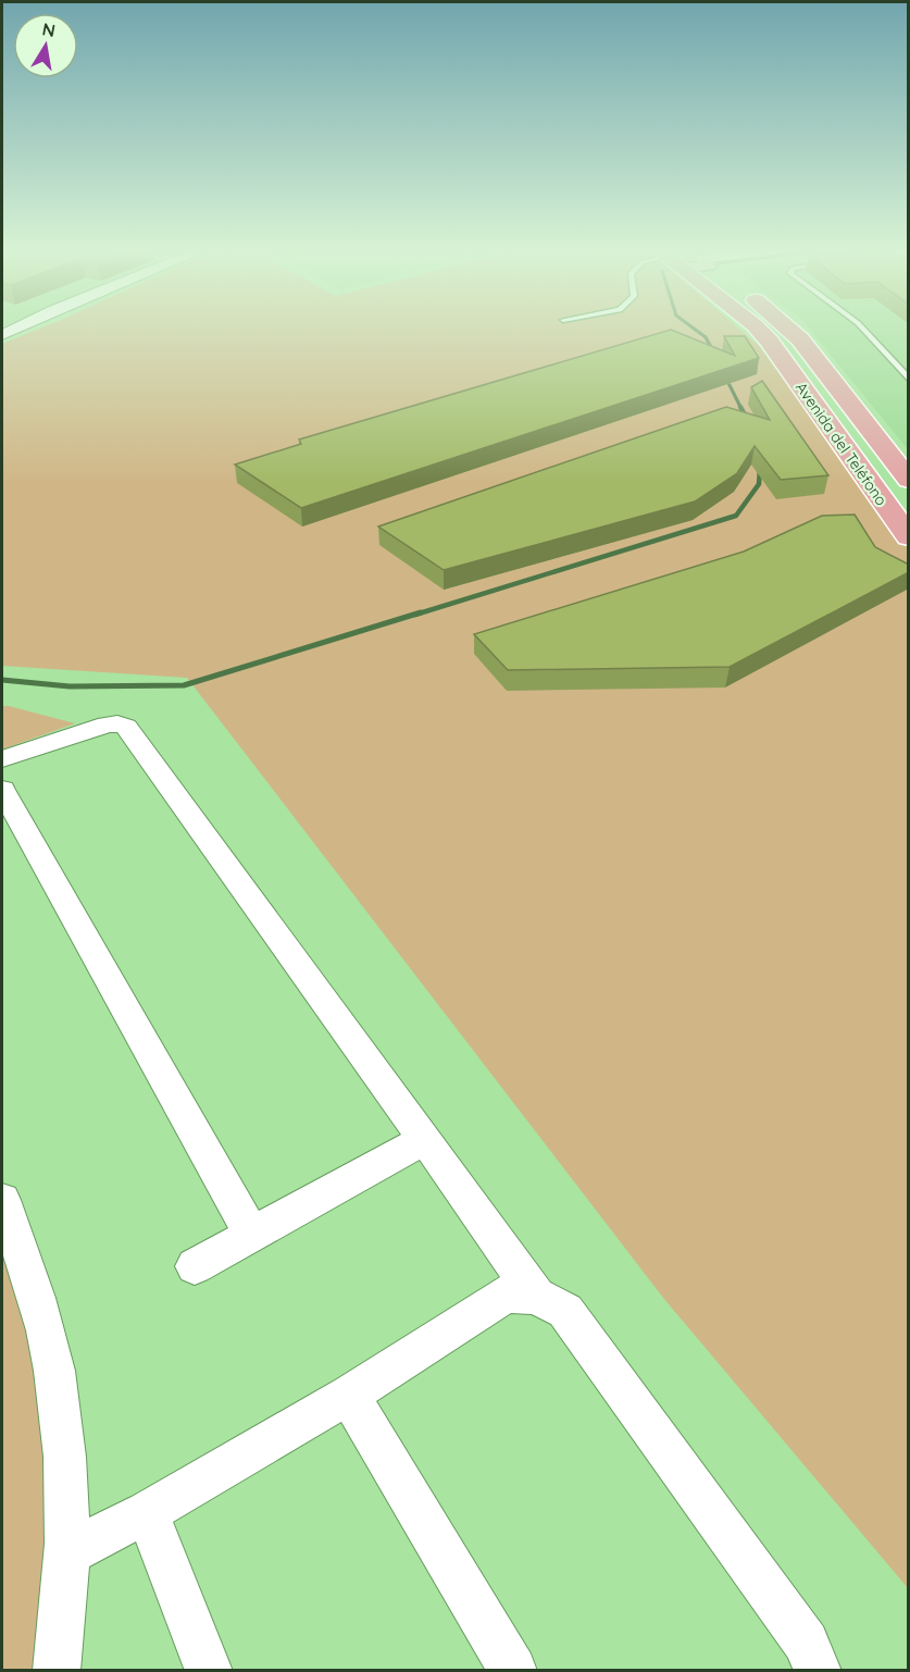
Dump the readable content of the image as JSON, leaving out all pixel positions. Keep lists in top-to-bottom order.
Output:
{
  "streets": {
    "main road": ["Avenida del Teléfono"]
  },
  "north": "top"
}
